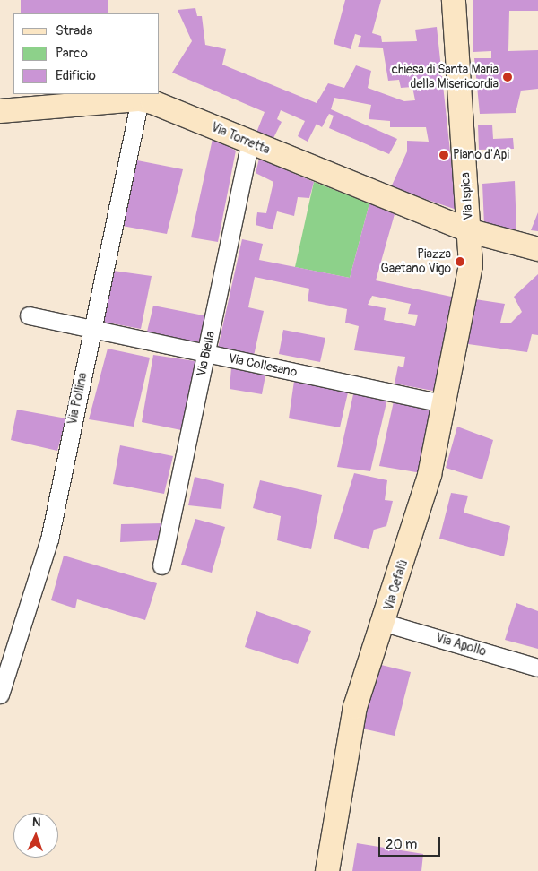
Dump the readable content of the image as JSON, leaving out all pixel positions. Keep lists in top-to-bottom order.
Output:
{
  "streets": {
    "street": [
      "Via Torretta",
      "Via Ispica",
      "Via Biella",
      "Via Collesano",
      "Via Pollina",
      "Via Cefalù",
      "Via Apollo"
    ]
  },
  "crossings": [
    ["Via Torretta", "Via Ispica"],
    ["Via Torretta", "Via Biella"],
    ["Via Torretta", "Via Pollina"],
    ["Via Ispica", "Via Cefalù"],
    ["Via Biella", "Via Collesano"],
    ["Via Collesano", "Via Pollina"],
    ["Via Collesano", "Via Cefalù"],
    ["Via Cefalù", "Via Apollo"]
  ],
  "places": ["chiesa di Santa Maria della Misericordia", "Piano d'Api", "Piazza Gaetano Vigo"],
  "legend": ["Strada", "Parco", "Edificio"],
  "scale_bar": "20 m",
  "north": "top"
}
